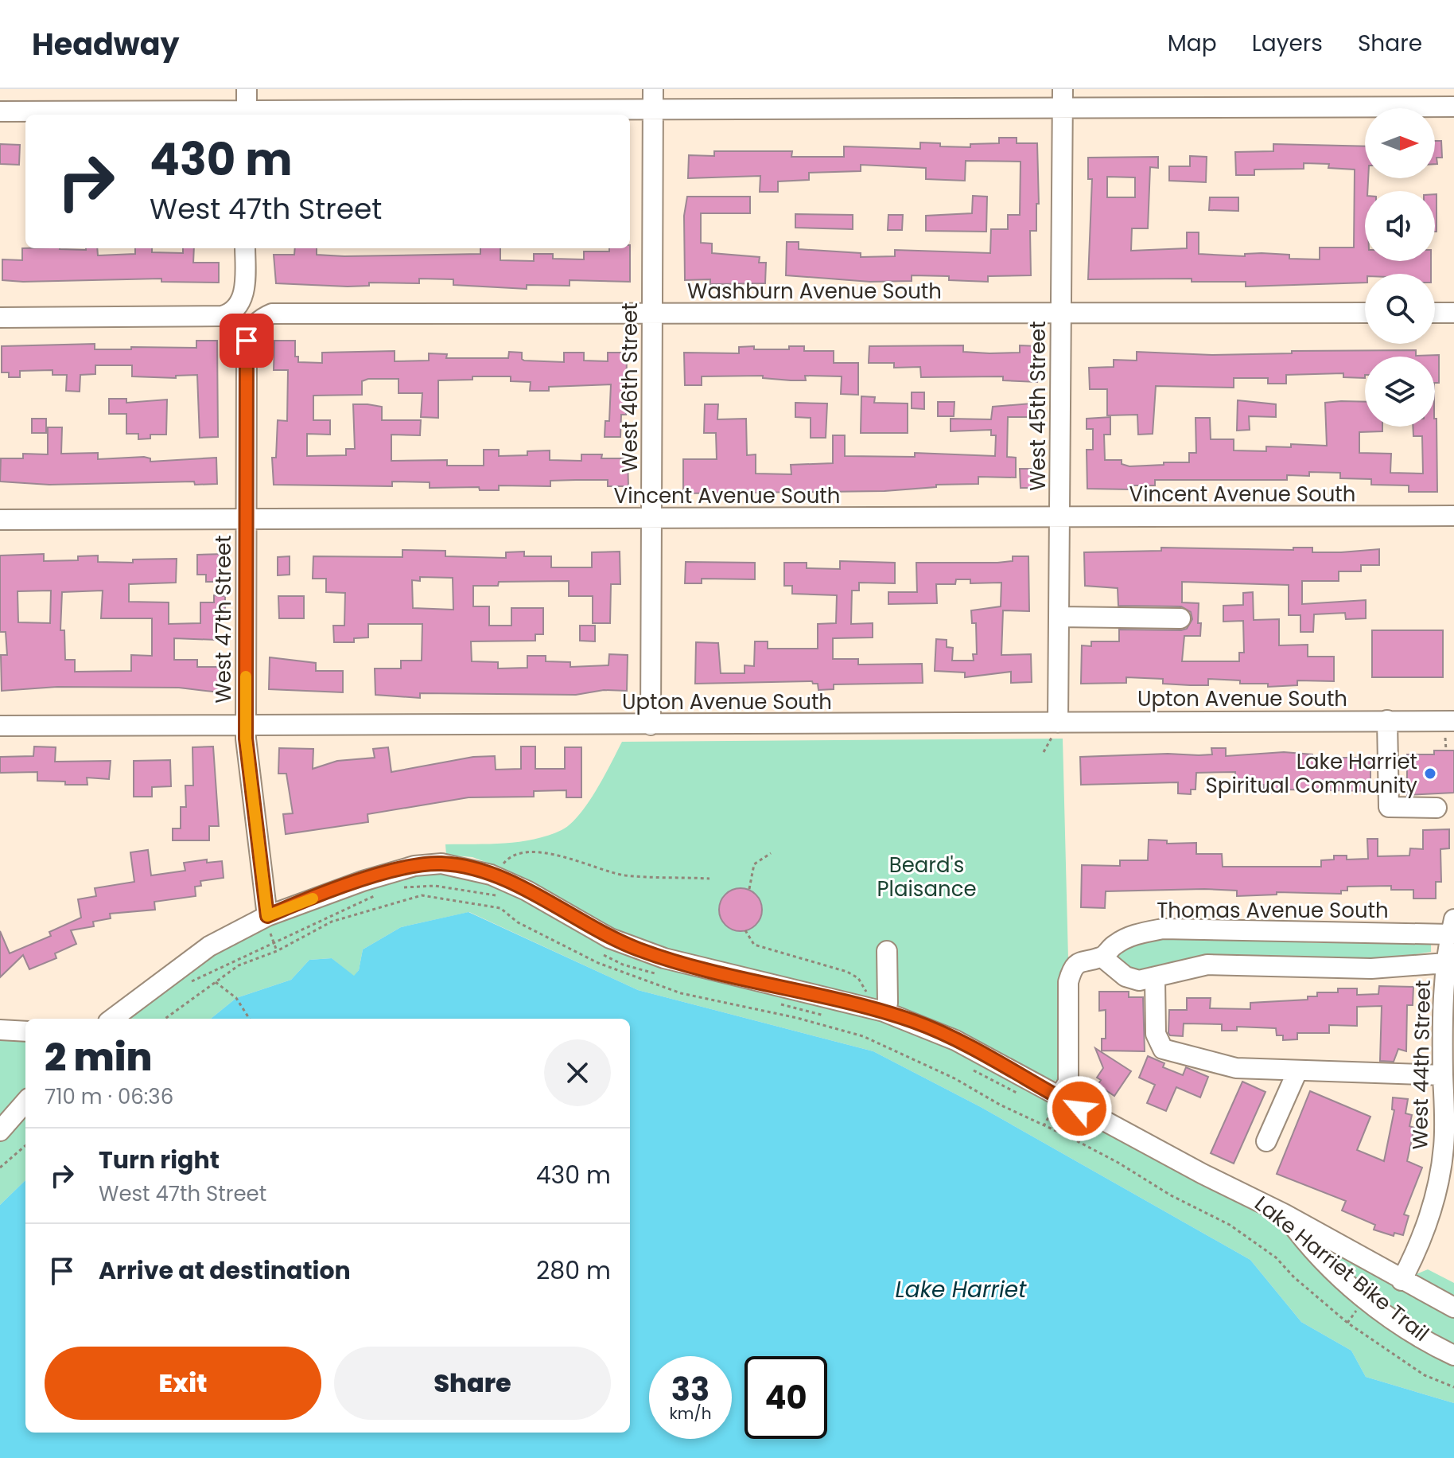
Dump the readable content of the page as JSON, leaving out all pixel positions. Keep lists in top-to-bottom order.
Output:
{
  "streets": {
    "street": [
      "Washburn Avenue South",
      "West 46th Street",
      "West 45th Street",
      "Vincent Avenue South",
      "West 47th Street",
      "Upton Avenue South",
      "Thomas Avenue South",
      "West 44th Street"
    ]
  },
  "crossings": [
    ["Washburn Avenue South", "West 46th Street"],
    ["Washburn Avenue South", "West 45th Street"],
    ["Washburn Avenue South", "West 47th Street"],
    ["West 46th Street", "Vincent Avenue South"],
    ["West 46th Street", "Upton Avenue South"],
    ["West 45th Street", "Vincent Avenue South"],
    ["West 45th Street", "Upton Avenue South"],
    ["Vincent Avenue South", "West 47th Street"],
    ["West 47th Street", "Upton Avenue South"],
    ["Thomas Avenue South", "West 44th Street"]
  ],
  "water": ["Lake Harriet"],
  "parks": ["Beard's Plaisance"],
  "places": ["Lake Harriet Spiritual Community"],
  "north": "right",
  "page": {
    "header": "Headway",
    "nav": ["Map", "Layers", "Share"],
    "turn": ["430 m", "West 47th Street"],
    "heading": ["2 min", "710 m · 06:36"],
    "list": [
      {
        "name": "Turn right",
        "note": "West 47th Street",
        "value": "430 m"
      },
      {
        "name": "Arrive at destination",
        "value": "280 m"
      }
    ],
    "buttons": ["Exit", "Share"],
    "speed": "33 km/h",
    "limit": "40"
  }
}
